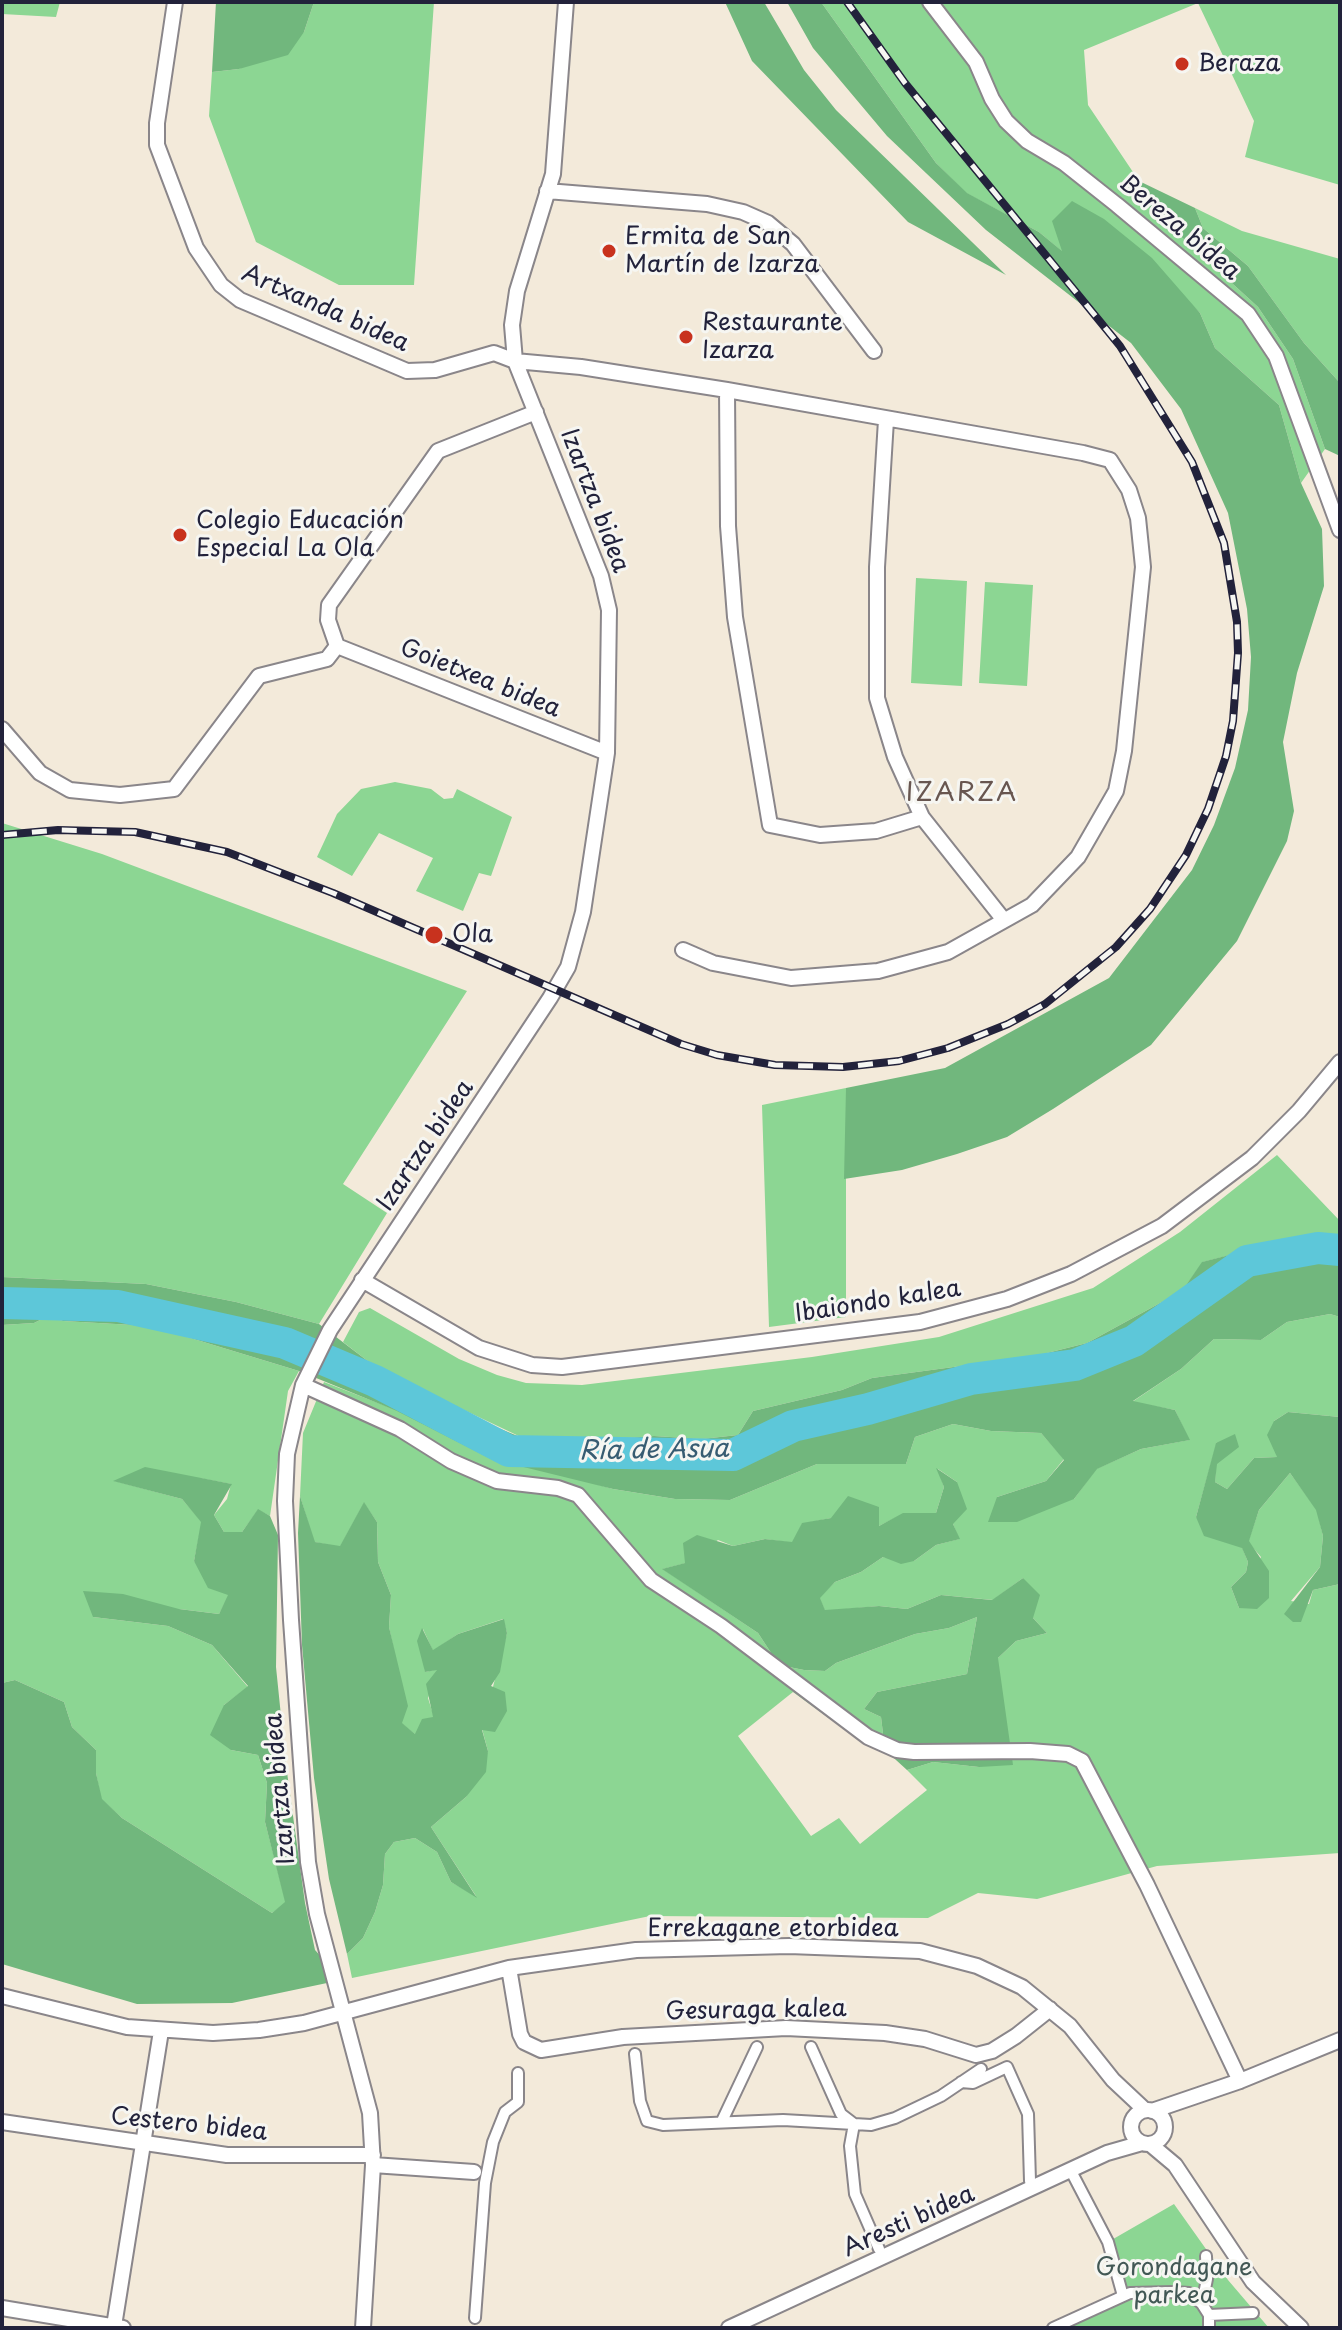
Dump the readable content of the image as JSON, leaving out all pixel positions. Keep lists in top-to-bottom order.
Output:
{
  "streets": {
    "street": [
      "Bereza bidea",
      "Artxanda bidea",
      "Izartza bidea",
      "Goietxea bidea",
      "Ibaiondo kalea",
      "Errekagane etorbidea",
      "Gesuraga kalea",
      "Cestero bidea",
      "Aresti bidea"
    ]
  },
  "crossings": [
    ["Artxanda bidea", "Izartza bidea"],
    ["Izartza bidea", "Goietxea bidea"],
    ["Izartza bidea", "Ibaiondo kalea"],
    ["Izartza bidea", "Errekagane etorbidea"],
    ["Izartza bidea", "Cestero bidea"],
    ["Errekagane etorbidea", "Gesuraga kalea"],
    ["Errekagane etorbidea", "Aresti bidea"]
  ],
  "districts": ["IZARZA"],
  "water": ["Ría de Asua"],
  "parks": ["Gorondagane parkea"],
  "places": [
    "Beraza",
    "Ermita de San Martín de Izarza",
    "Restaurante Izarza",
    "Colegio Educación Especial La Ola",
    "Ola"
  ]
}
